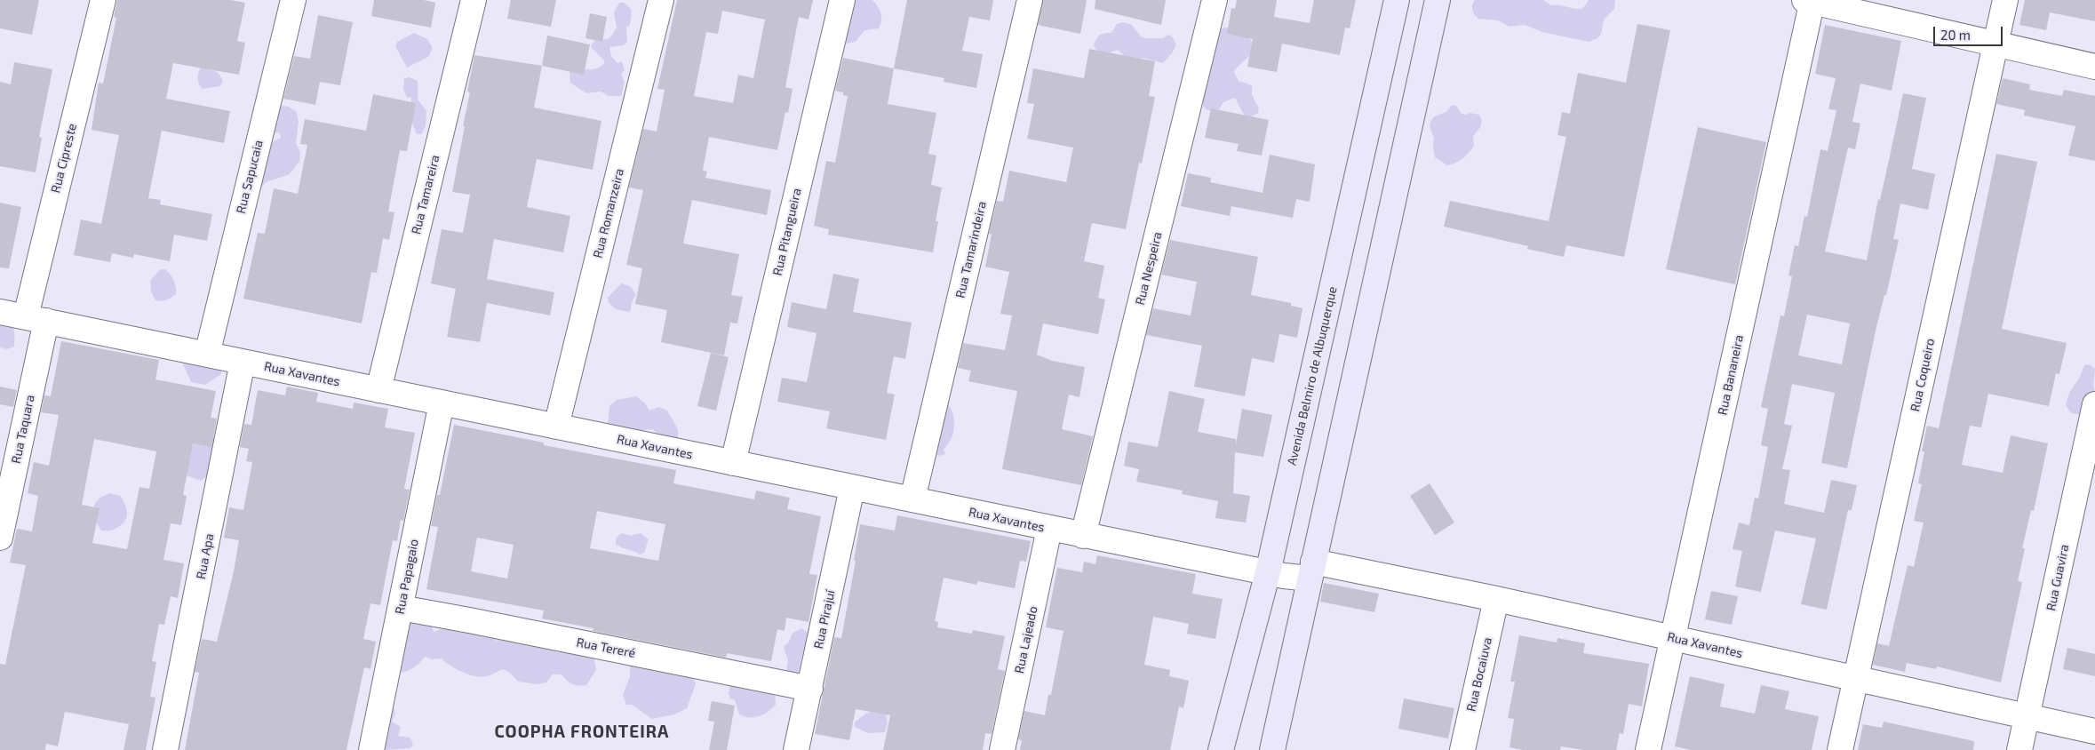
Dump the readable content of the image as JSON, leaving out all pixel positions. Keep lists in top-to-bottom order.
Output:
{
  "streets": {
    "main road": ["Avenida Belmiro de Albuquerque"],
    "street": [
      "Rua Cipreste",
      "Rua Sapucaia",
      "Rua Tamareira",
      "Rua Romanzeira",
      "Rua Pitangueira",
      "Rua Tamarindeira",
      "Rua Nespeira",
      "Rua Xavantes",
      "Rua Bananeira",
      "Rua Coqueiro",
      "Rua Taquara",
      "Rua Apa",
      "Rua Papagaio",
      "Rua Guavira",
      "Rua Pirajuí",
      "Rua Lajeado",
      "Rua Tereré",
      "Rua Bocaiuva"
    ]
  },
  "crossings": [
    ["Rua Cipreste", "Rua Xavantes"],
    ["Rua Cipreste", "Rua Taquara"],
    ["Rua Sapucaia", "Rua Xavantes"],
    ["Rua Tamareira", "Rua Xavantes"],
    ["Rua Romanzeira", "Rua Xavantes"],
    ["Rua Pitangueira", "Rua Xavantes"],
    ["Rua Tamarindeira", "Rua Xavantes"],
    ["Rua Nespeira", "Rua Xavantes"],
    ["Rua Xavantes", "Rua Bananeira"],
    ["Rua Xavantes", "Rua Coqueiro"],
    ["Rua Xavantes", "Avenida Belmiro de Albuquerque"],
    ["Rua Xavantes", "Rua Taquara"],
    ["Rua Xavantes", "Rua Apa"],
    ["Rua Xavantes", "Rua Papagaio"],
    ["Rua Xavantes", "Rua Guavira"],
    ["Rua Xavantes", "Rua Pirajuí"],
    ["Rua Xavantes", "Rua Lajeado"],
    ["Rua Xavantes", "Rua Bocaiuva"],
    ["Rua Papagaio", "Rua Tereré"],
    ["Rua Pirajuí", "Rua Tereré"]
  ],
  "districts": ["COOPHA FRONTEIRA"],
  "scale_bar": "20 m"
}
